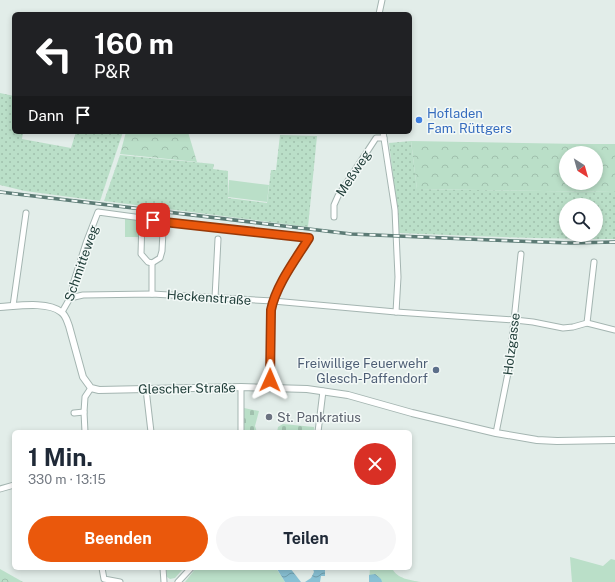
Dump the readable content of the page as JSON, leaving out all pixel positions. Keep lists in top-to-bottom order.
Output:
{
  "streets": {
    "street": [
      "Meßweg",
      "Schmitteweg",
      "Heckenstraße",
      "Holzgasse",
      "Glescher Straße"
    ]
  },
  "crossings": [
    ["Schmitteweg", "Heckenstraße"],
    ["Heckenstraße", "Holzgasse"],
    ["Holzgasse", "Glescher Straße"]
  ],
  "places": ["Hofladen Fam. Rüttgers", "Freiwillige Feuerwehr Glesch-Paffendorf", "St. Pankratius"],
  "north": "bottom right",
  "page": {
    "turn": ["160 m", "P&R"],
    "then": "Dann",
    "heading": ["1 Min.", "330 m · 13:15"],
    "buttons": ["Beenden", "Teilen"]
  }
}
